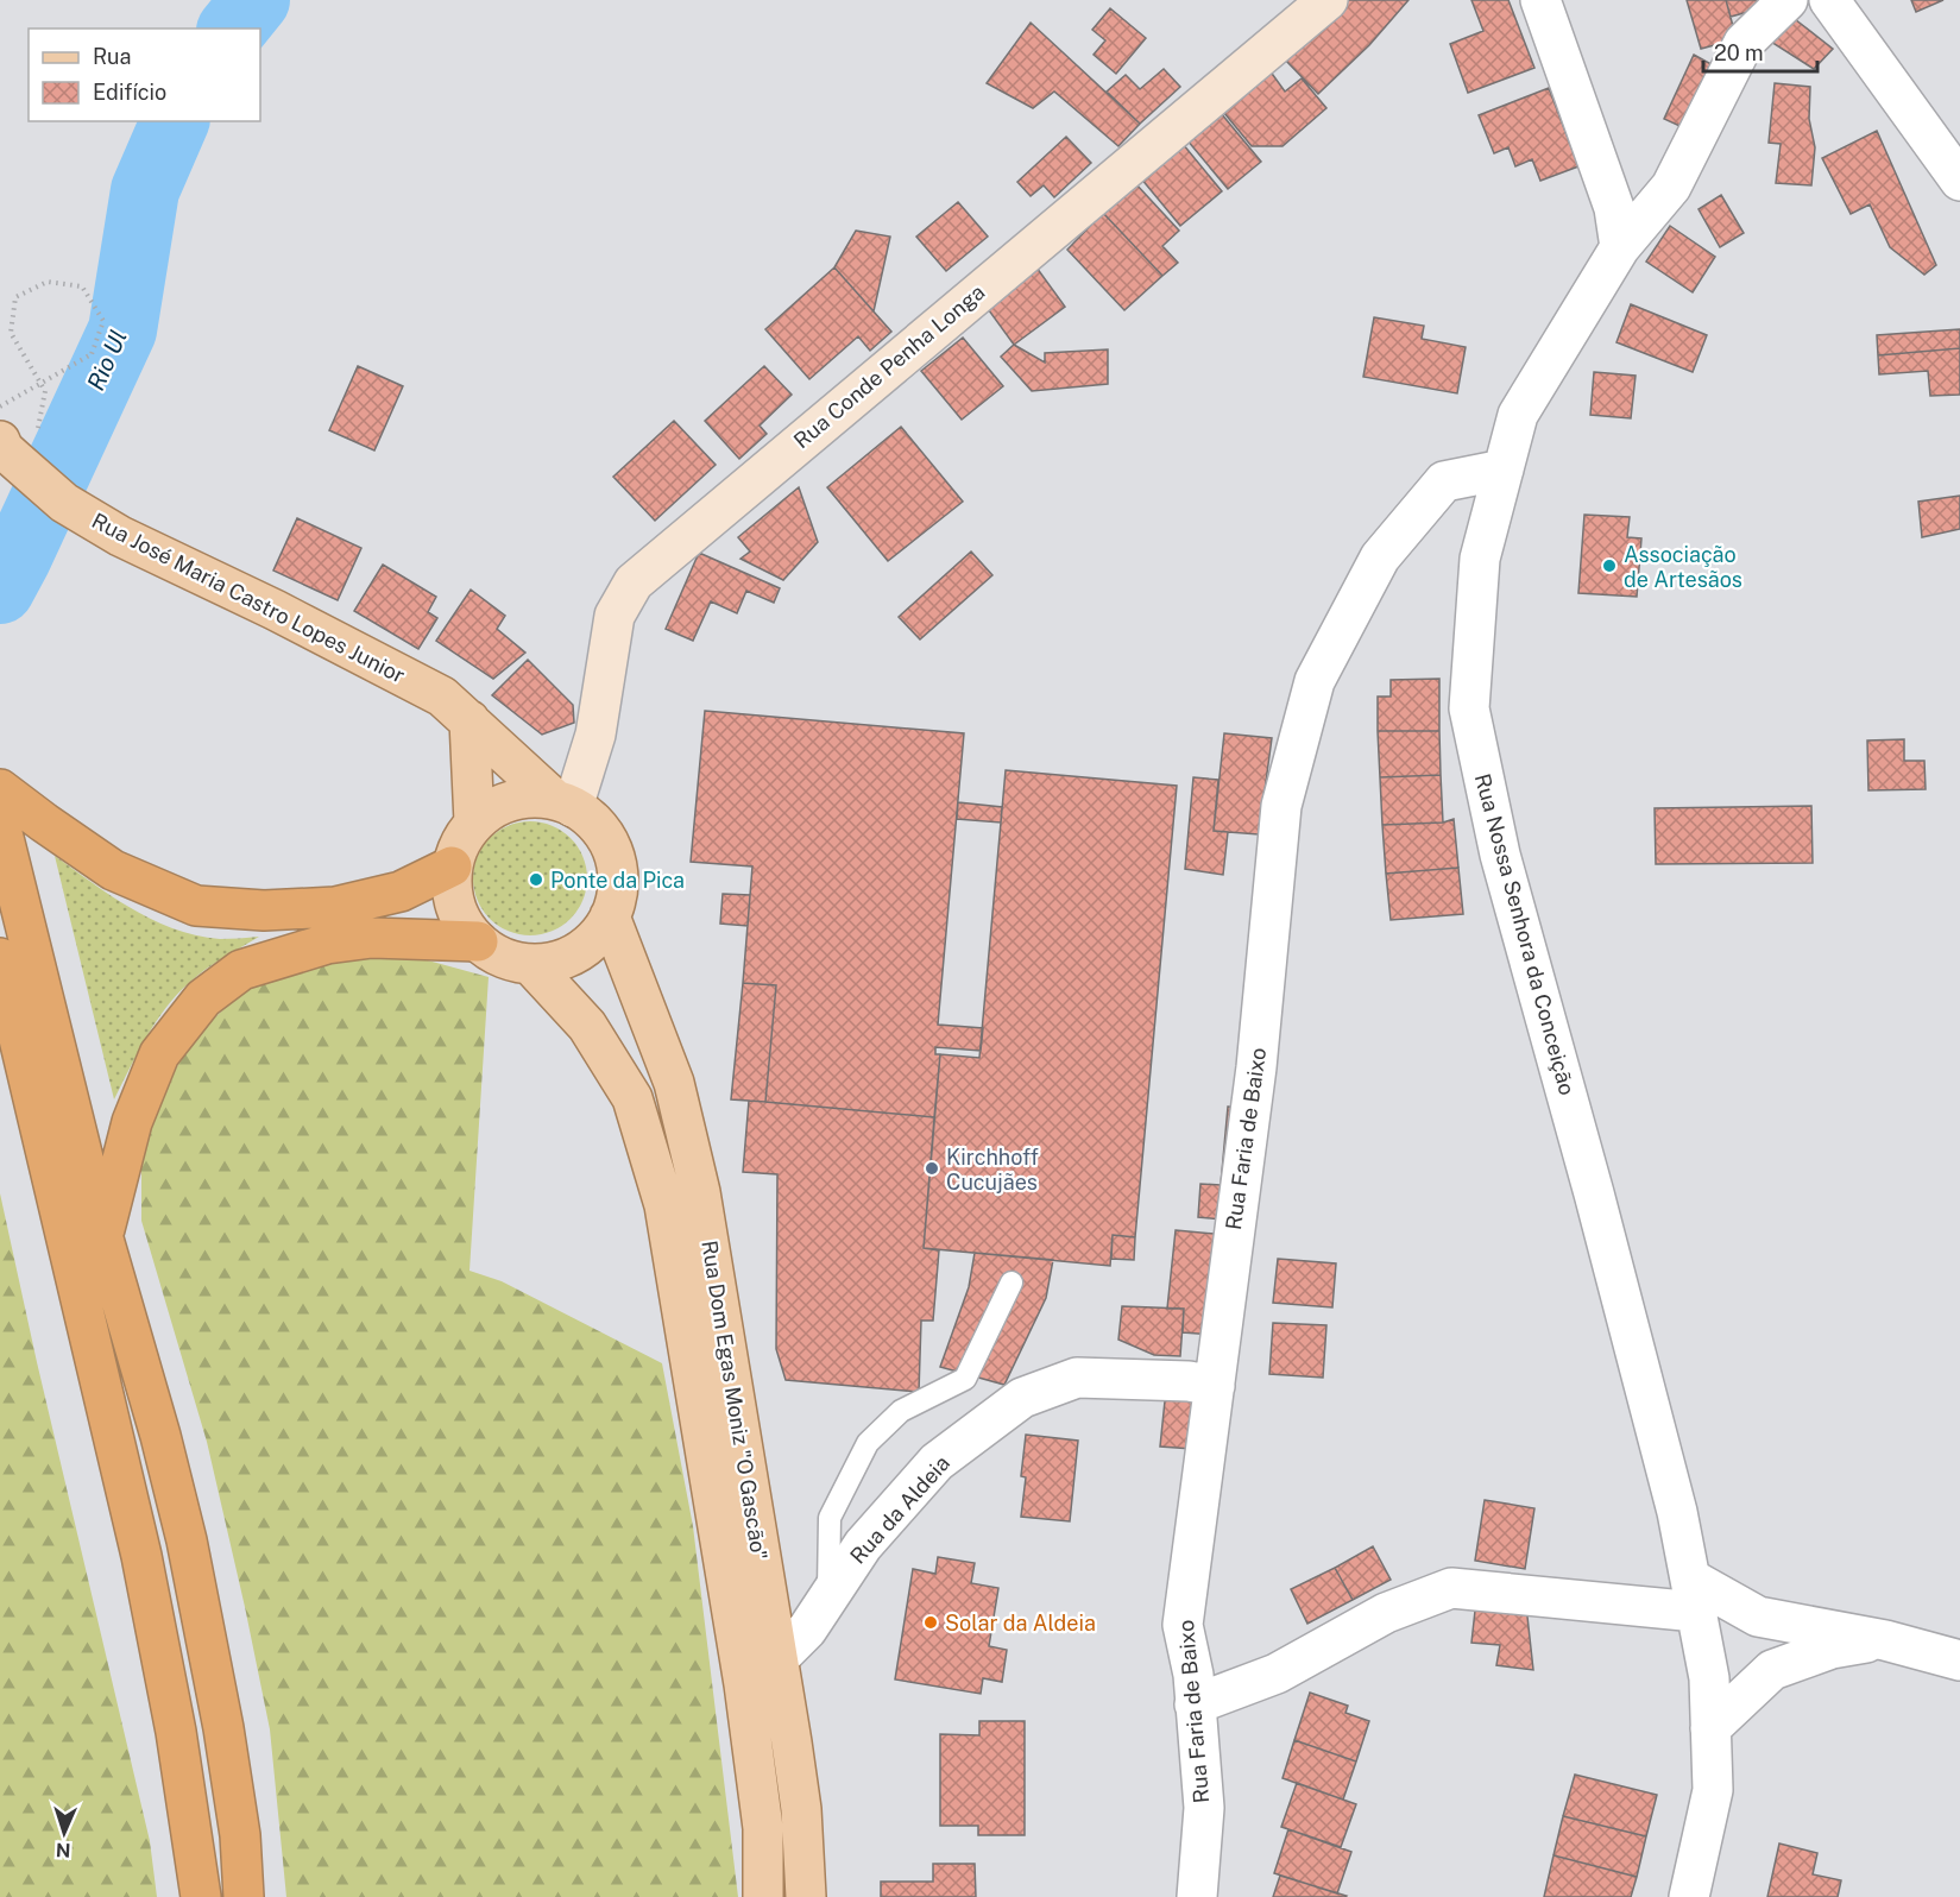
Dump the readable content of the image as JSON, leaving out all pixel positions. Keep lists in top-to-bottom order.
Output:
{
  "streets": {
    "main road": ["Rua José Maria Castro Lopes Junior", "Rua Dom Egas Moniz \"O Gascão\""],
    "street": [
      "Rua Conde Penha Longa",
      "Rua Nossa Senhora da Conceição",
      "Rua Faria de Baixo",
      "Rua da Aldeia"
    ]
  },
  "crossings": [
    ["Rua Conde Penha Longa", "Rua José Maria Castro Lopes Junior"],
    ["Rua Conde Penha Longa", "Rua Dom Egas Moniz \"O Gascão\""],
    ["Rua José Maria Castro Lopes Junior", "Rua Dom Egas Moniz \"O Gascão\""],
    ["Rua Nossa Senhora da Conceição", "Rua Faria de Baixo"],
    ["Rua Faria de Baixo", "Rua da Aldeia"],
    ["Rua Dom Egas Moniz \"O Gascão\"", "Rua da Aldeia"]
  ],
  "water": ["Rio Ul"],
  "places": [
    "Associação de Artesãos",
    "Ponte da Pica",
    "Kirchhoff Cucujães",
    "Solar da Aldeia"
  ],
  "legend": ["Rua", "Edifício"],
  "scale_bar": "20 m",
  "north": "bottom"
}
